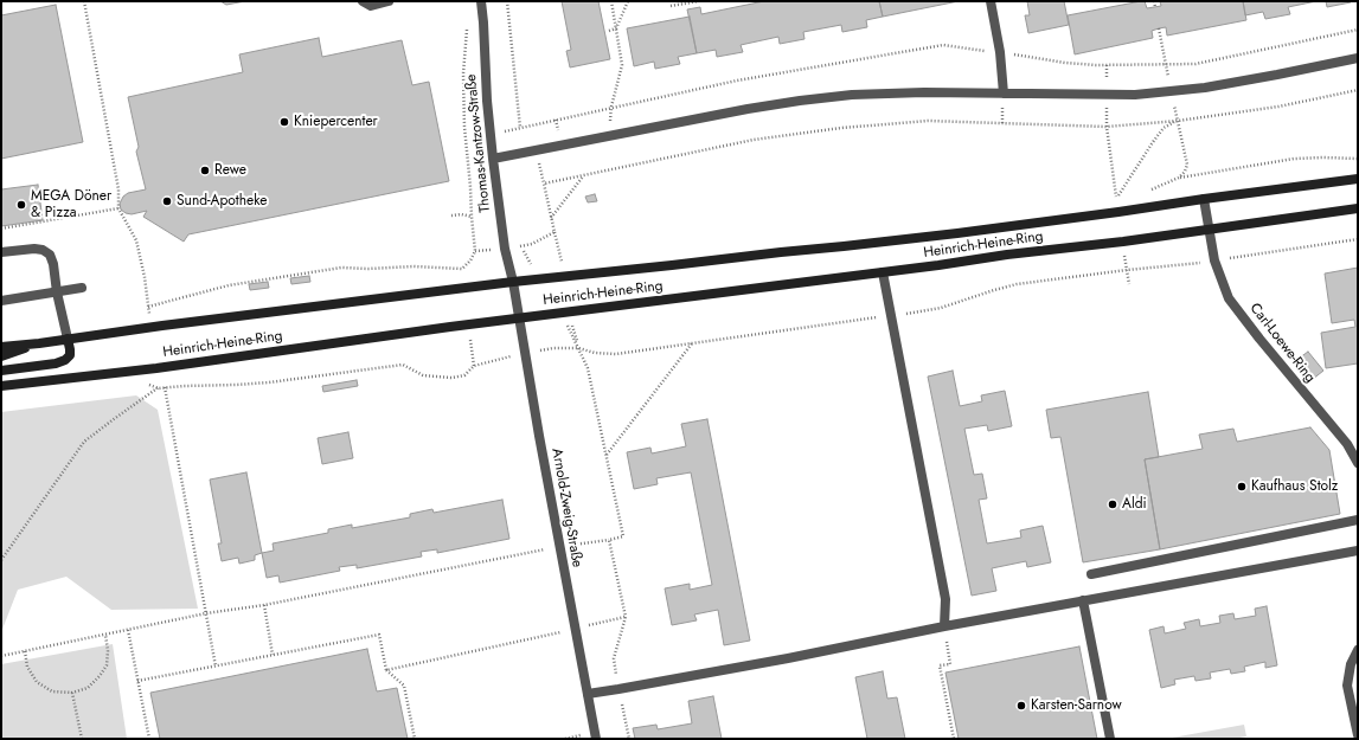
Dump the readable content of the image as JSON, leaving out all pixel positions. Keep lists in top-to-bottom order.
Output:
{
  "streets": {
    "main road": ["Heinrich-Heine-Ring"],
    "street": ["Thomas-Kantzow-Straße", "Carl-Loewe-Ring", "Arnold-Zweig-Straße"]
  },
  "crossings": [
    ["Thomas-Kantzow-Straße", "Heinrich-Heine-Ring"],
    ["Thomas-Kantzow-Straße", "Arnold-Zweig-Straße"],
    ["Heinrich-Heine-Ring", "Carl-Loewe-Ring"],
    ["Heinrich-Heine-Ring", "Arnold-Zweig-Straße"]
  ],
  "places": [
    "Kniepercenter",
    "Rewe",
    "Sund-Apotheke",
    "MEGA Döner & Pizza",
    "Kaufhaus Stolz",
    "Aldi",
    "Karsten-Sarnow"
  ]
}
